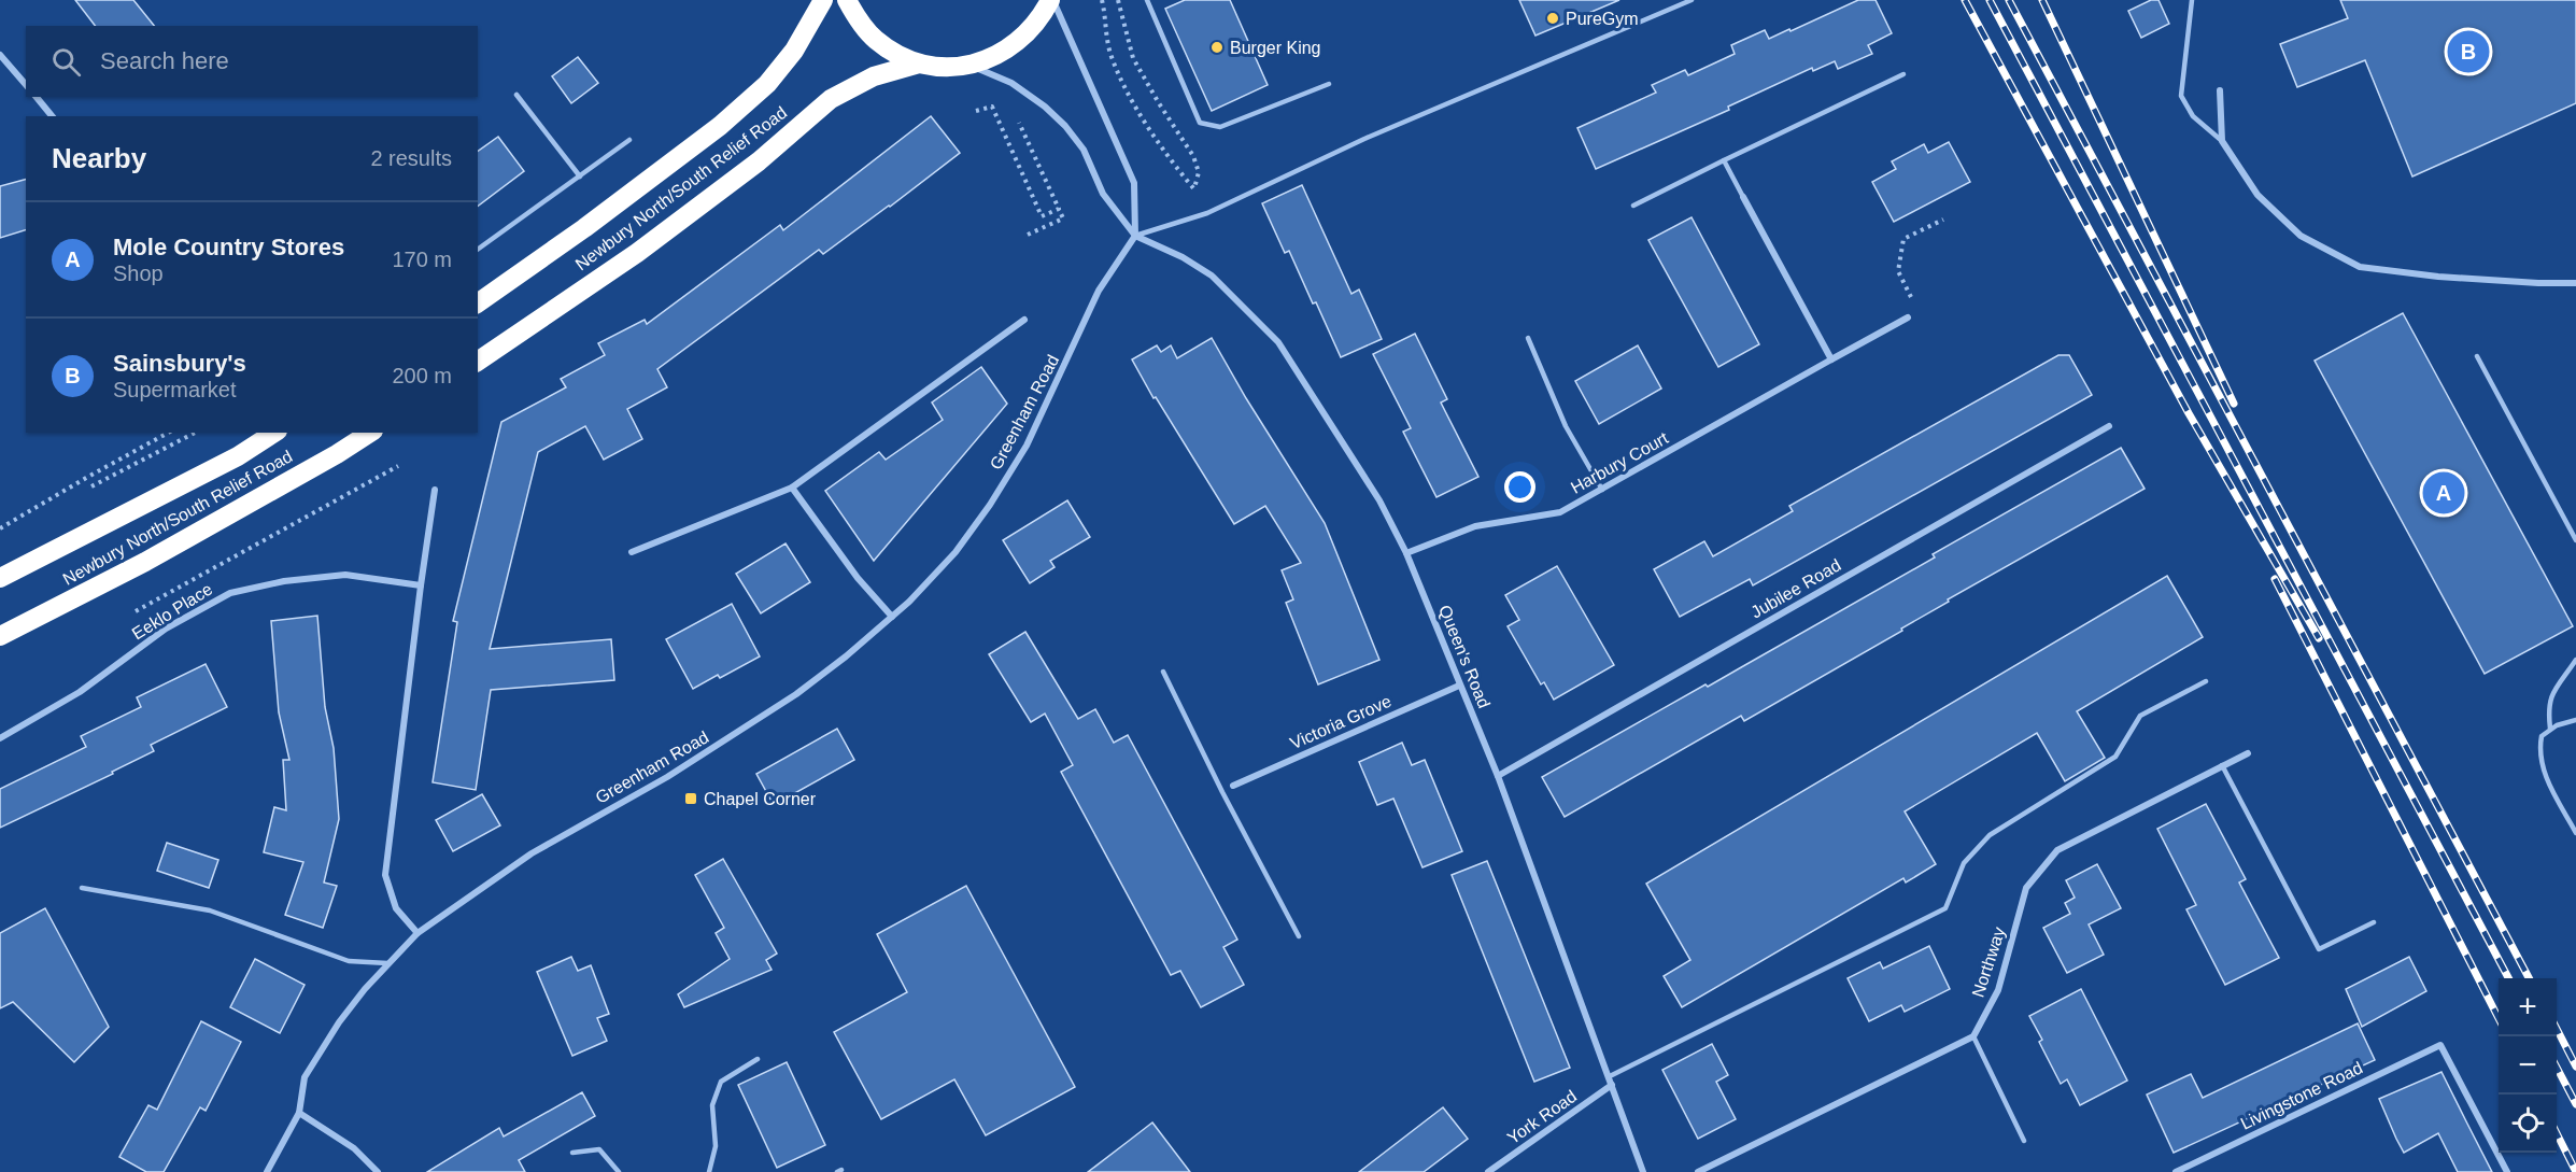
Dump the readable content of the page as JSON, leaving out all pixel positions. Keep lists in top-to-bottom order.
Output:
{
  "streets": {
    "highway": ["Newbury North/South Relief Road"],
    "street": [
      "Greenham Road",
      "Harbury Court",
      "Jubilee Road",
      "Eeklo Place",
      "Queen's Road",
      "Victoria Grove",
      "Northway",
      "Livingstone Road",
      "York Road"
    ]
  },
  "crossings": [
    ["Greenham Road", "Queen's Road"],
    ["Harbury Court", "Queen's Road"],
    ["Jubilee Road", "Queen's Road"],
    ["Queen's Road", "Victoria Grove"],
    ["Queen's Road", "York Road"]
  ],
  "places": {
    "other": ["PureGym", "Burger King"],
    "transit": ["Chapel Corner"]
  },
  "page": {
    "search": "Search here",
    "pins": ["B", "A"],
    "heading": ["Nearby", "2 results"],
    "list": [
      {
        "mark": "A",
        "name": "Mole Country Stores",
        "note": "Shop",
        "value": "170 m"
      },
      {
        "mark": "B",
        "name": "Sainsbury's",
        "note": "Supermarket",
        "value": "200 m"
      }
    ],
    "map_buttons": ["+", "−"]
  }
}
